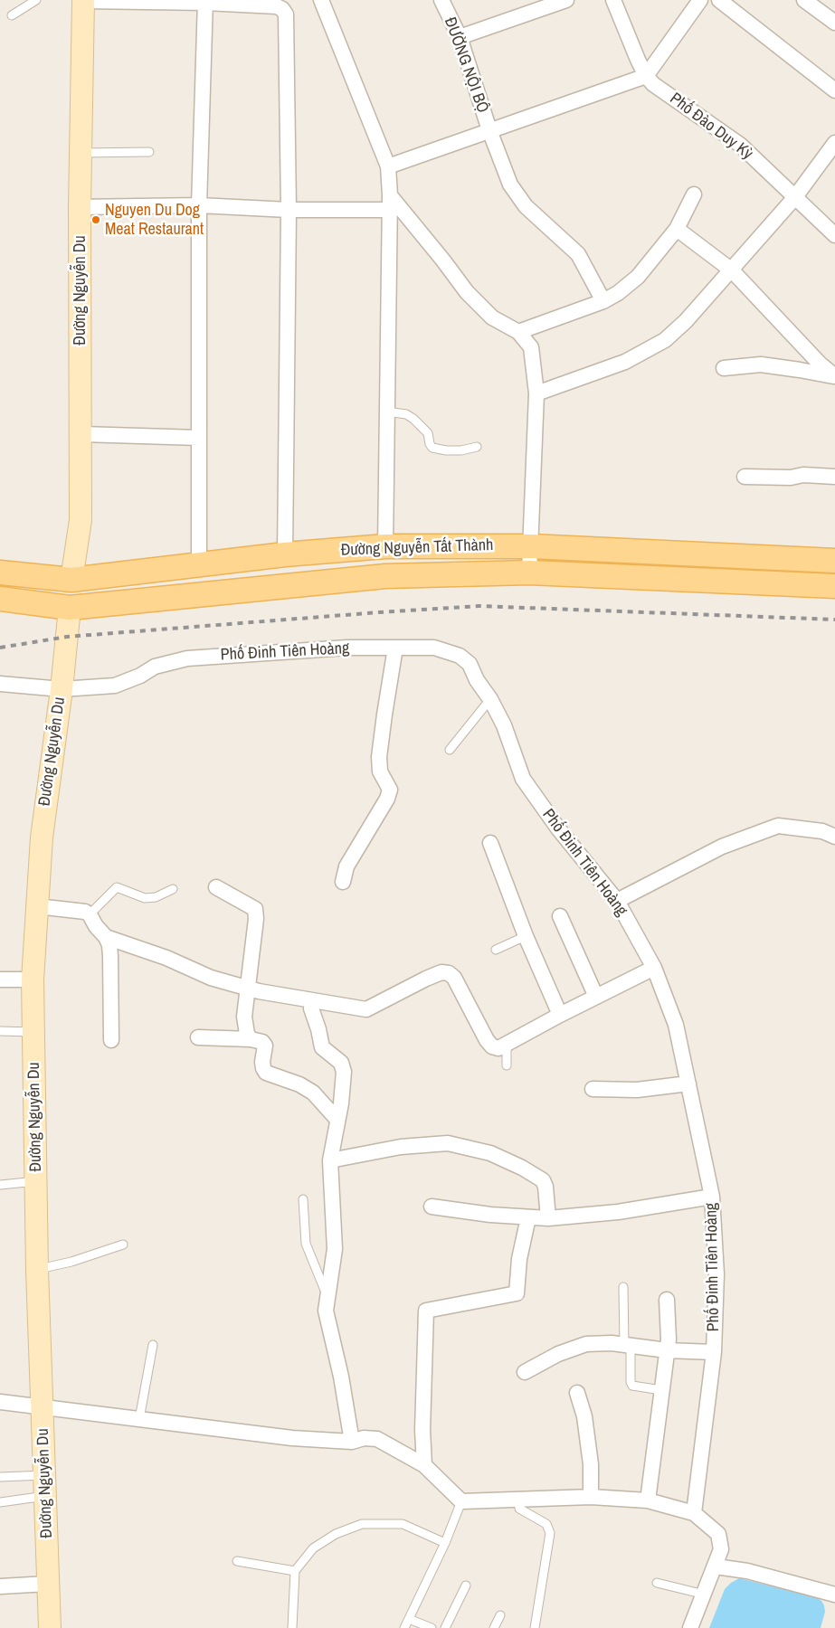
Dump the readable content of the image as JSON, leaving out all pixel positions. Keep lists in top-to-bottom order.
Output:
{
  "streets": {
    "main road": ["Đường Nguyễn Tất Thành"],
    "street": [
      "ĐƯỜNG NỘI BỘ",
      "Phố Đào Duy Kỳ",
      "Đường Nguyễn Du",
      "Phố Đinh Tiên Hoàng"
    ]
  },
  "crossings": [
    ["Đường Nguyễn Du", "Đường Nguyễn Tất Thành"],
    ["Đường Nguyễn Du", "Phố Đinh Tiên Hoàng"]
  ],
  "places": ["Nguyen Du Dog Meat Restaurant"]
}
